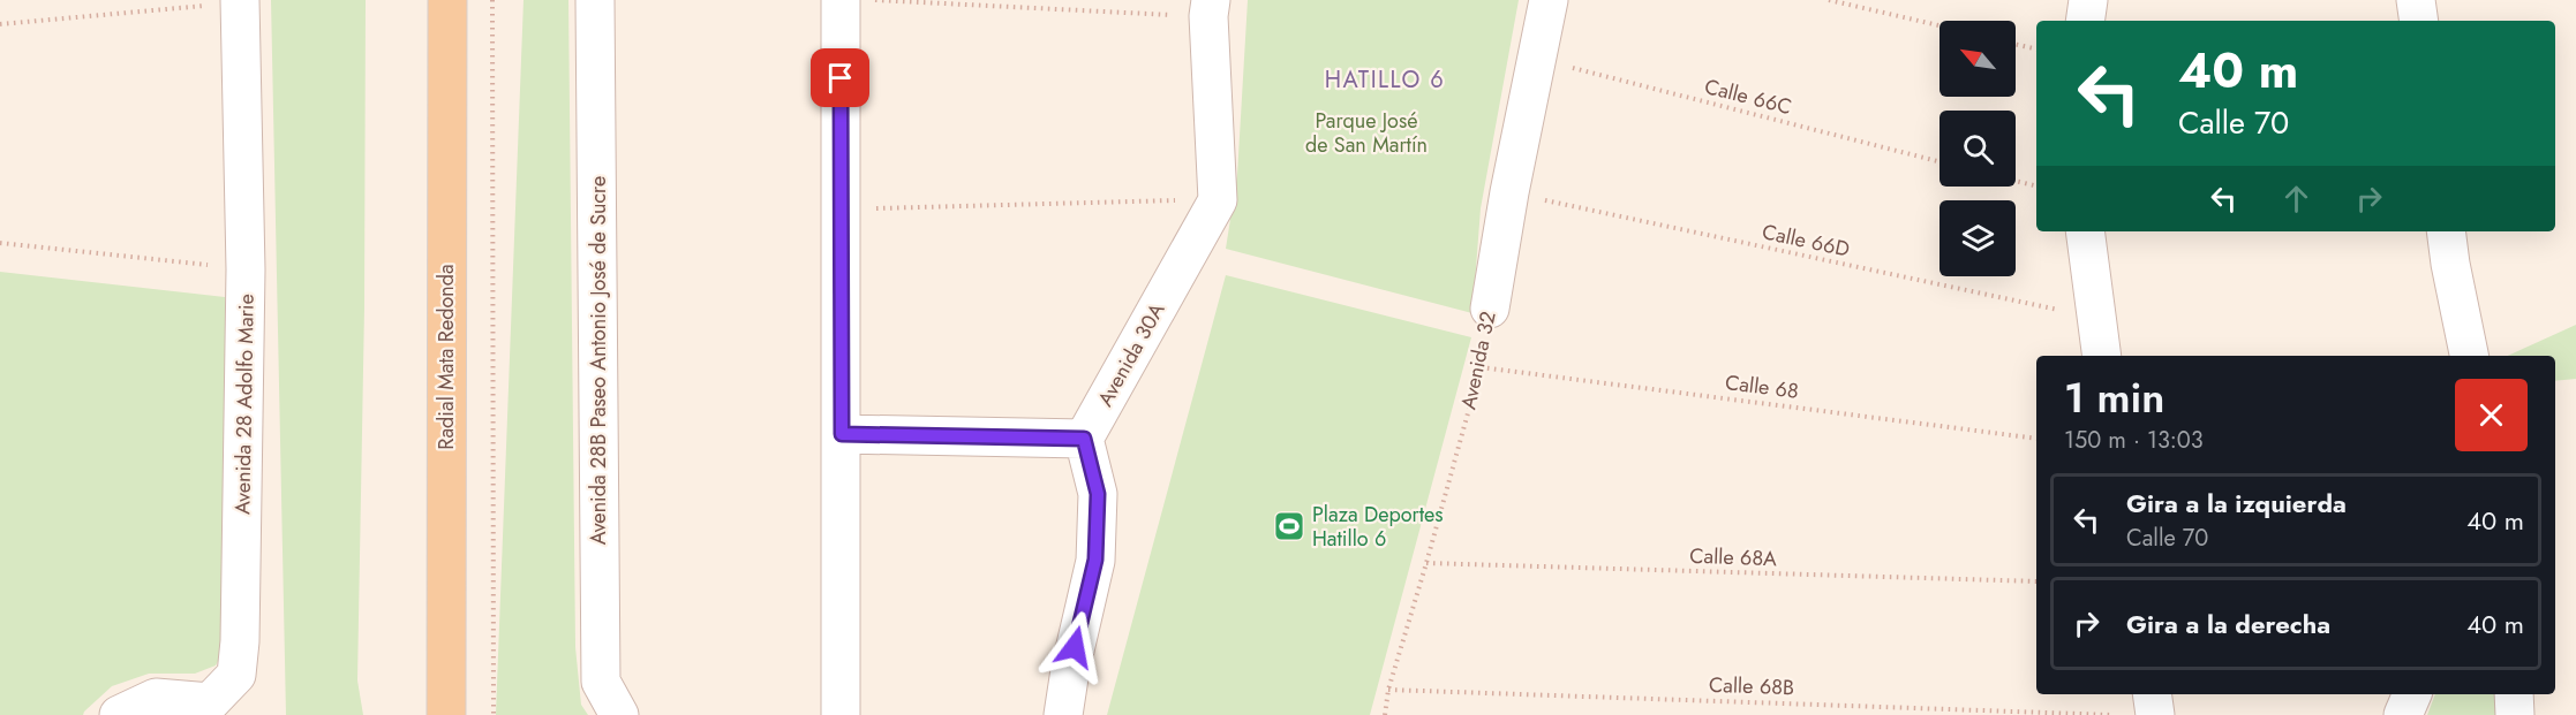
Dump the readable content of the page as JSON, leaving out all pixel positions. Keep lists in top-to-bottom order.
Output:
{
  "streets": {
    "main road": ["Radial Mata Redonda"],
    "street": [
      "Avenida 30A",
      "Avenida 28B Paseo Antonio José de Sucre",
      "Avenida 32",
      "Avenida 28 Adolfo Marie"
    ],
    "path": [
      "Calle 66C",
      "Calle 66D",
      "Calle 68",
      "Calle 68A",
      "Calle 68B"
    ]
  },
  "crossings": [
    ["Calle 66C", "Avenida 32"],
    ["Calle 66D", "Avenida 32"],
    ["Avenida 32", "Calle 68"],
    ["Avenida 32", "Calle 68A"],
    ["Avenida 32", "Calle 68B"]
  ],
  "districts": ["HATILLO 6"],
  "parks": ["Parque José de San Martín"],
  "places": {
    "sports": ["Plaza Deportes Hatillo 6"]
  },
  "north": "top left",
  "page": {
    "turn": ["40 m", "Calle 70"],
    "heading": ["1 min", "150 m · 13:03"],
    "list": [
      {
        "name": "Gira a la izquierda",
        "note": "Calle 70",
        "value": "40 m"
      },
      {
        "name": "Gira a la derecha",
        "value": "40 m"
      }
    ]
  }
}
